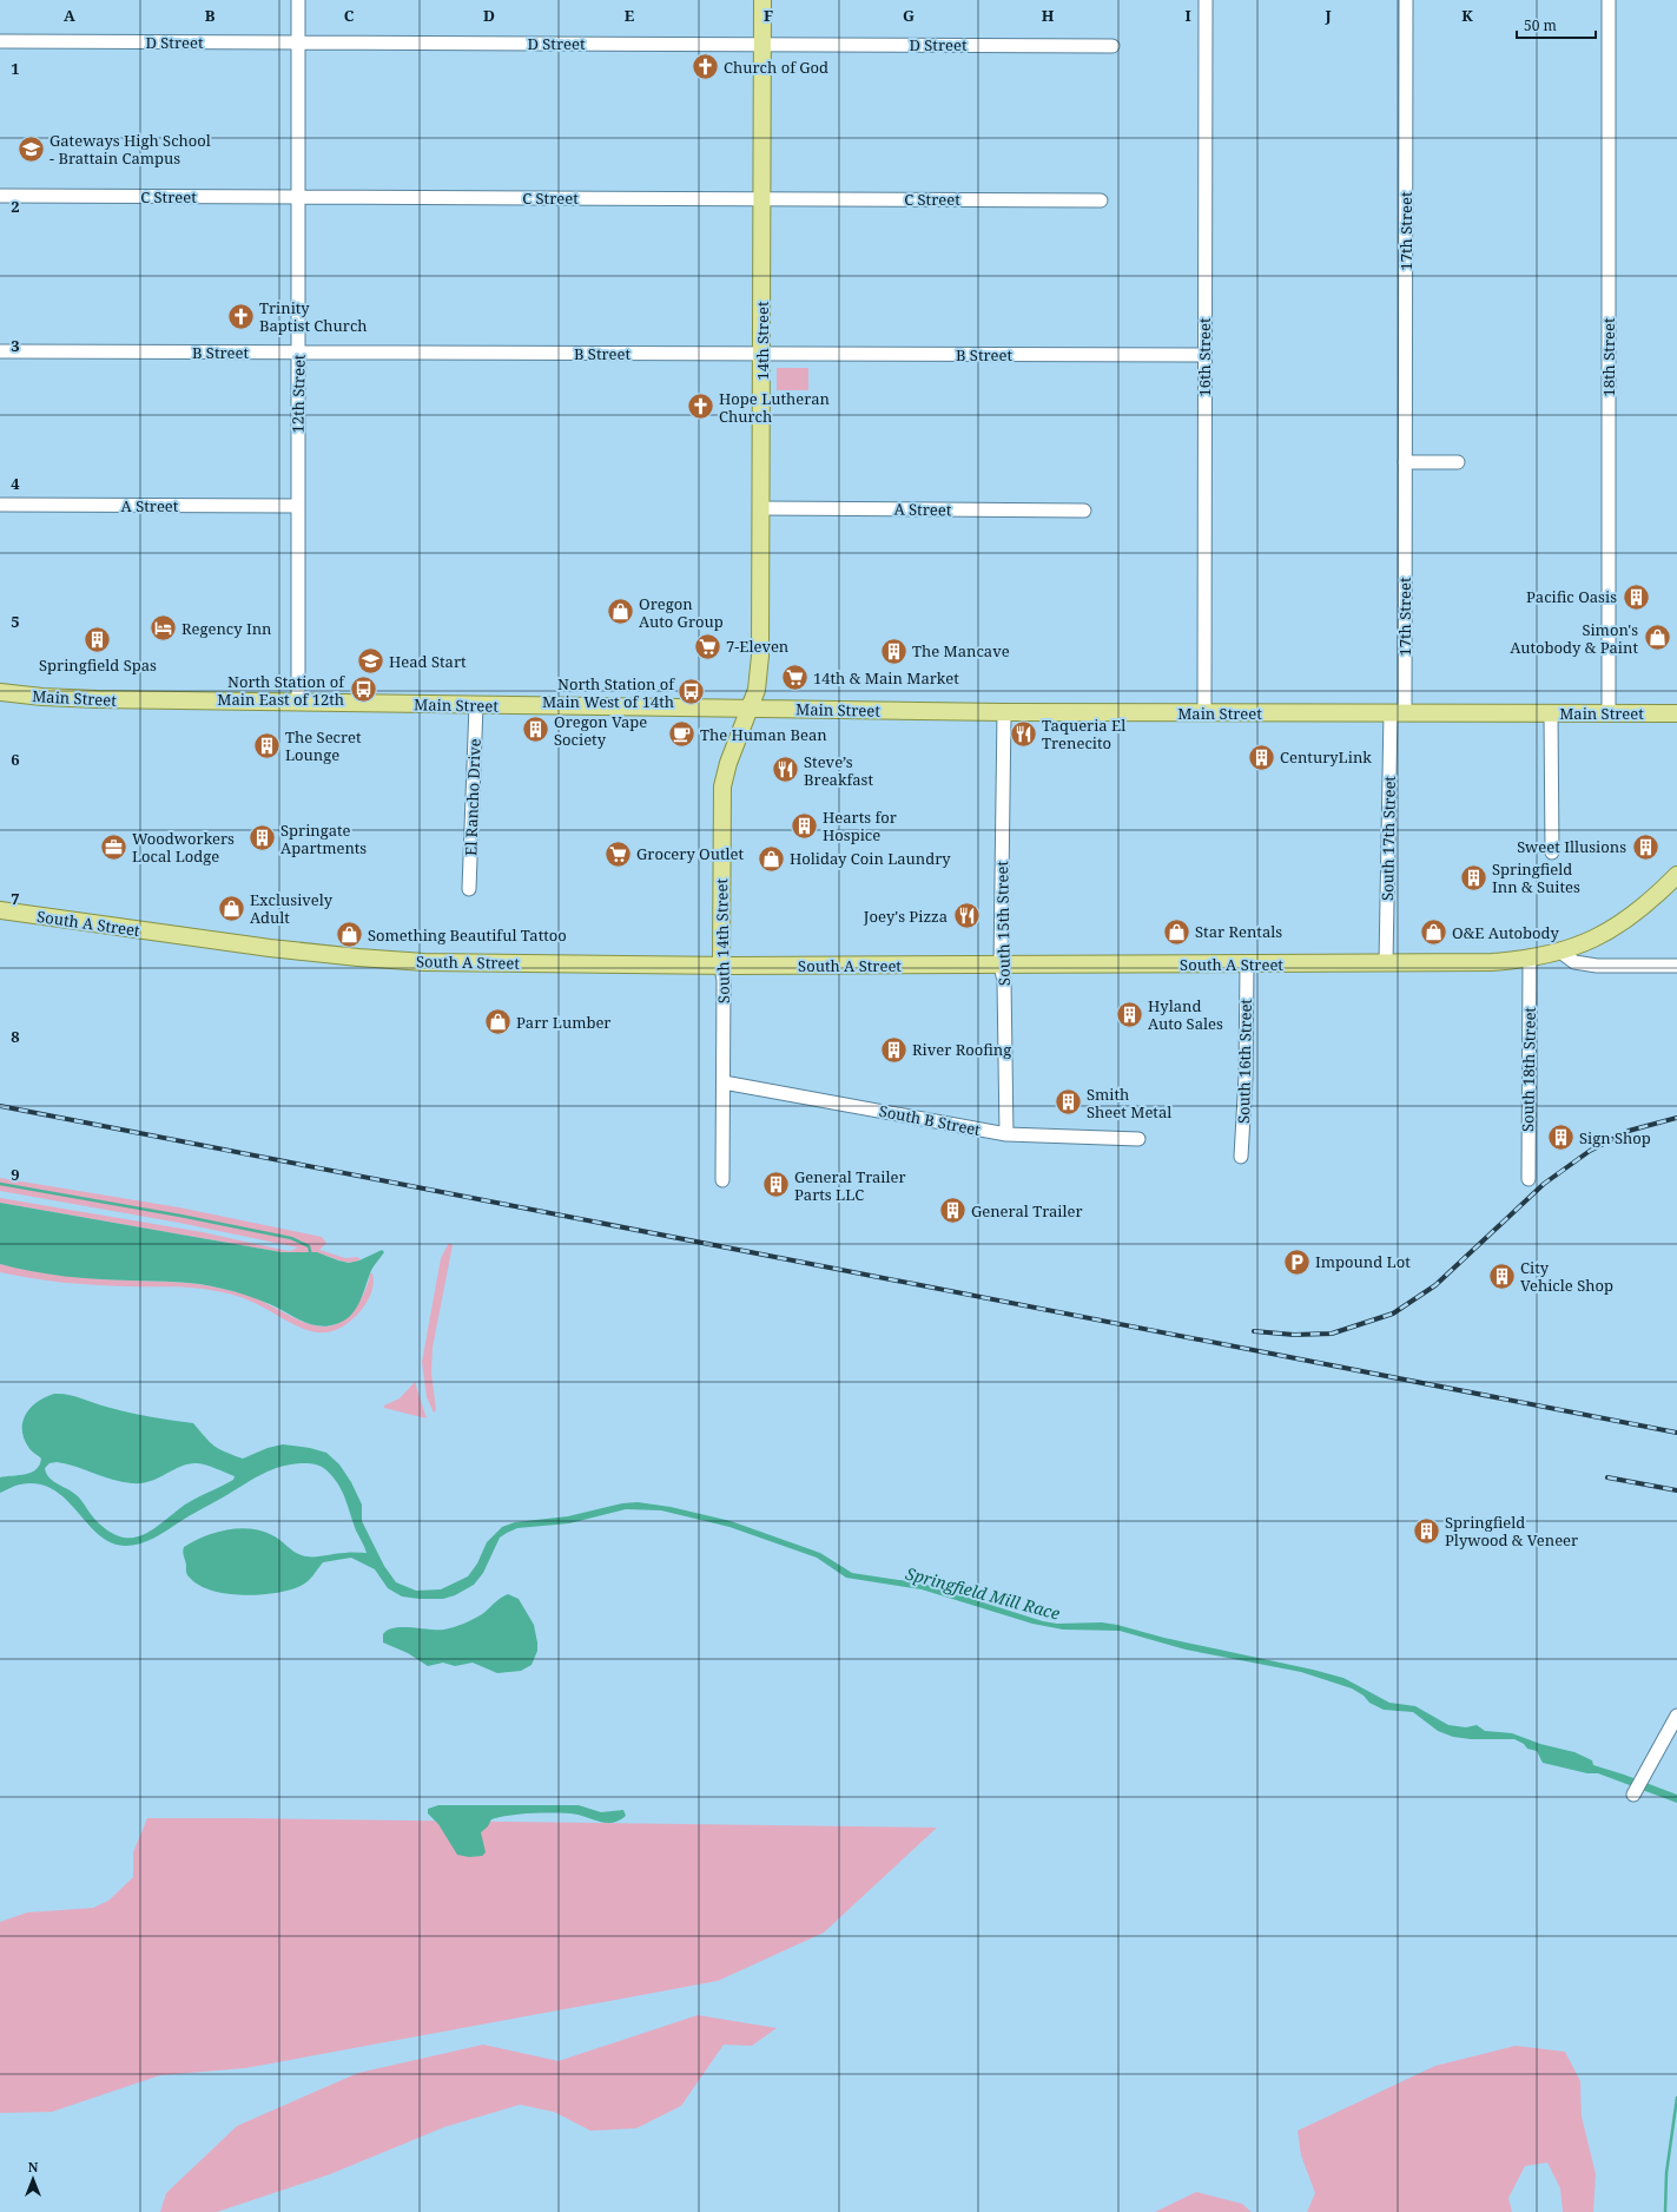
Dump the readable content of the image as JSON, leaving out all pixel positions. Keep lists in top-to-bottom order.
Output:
{
  "streets": {
    "main road": [
      "14th Street",
      "Main Street",
      "South A Street",
      "South 14th Street"
    ],
    "street": [
      "D Street",
      "C Street",
      "17th Street",
      "B Street",
      "16th Street",
      "18th Street",
      "12th Street",
      "A Street",
      "El Rancho Drive",
      "South 17th Street",
      "South 15th Street",
      "South 16th Street",
      "South 18th Street",
      "South B Street"
    ]
  },
  "crossings": [
    ["D Street", "14th Street"],
    ["D Street", "12th Street"],
    ["C Street", "14th Street"],
    ["C Street", "12th Street"],
    ["17th Street", "Main Street"],
    ["17th Street", "South 17th Street"],
    ["14th Street", "B Street"],
    ["14th Street", "A Street"],
    ["14th Street", "Main Street"],
    ["14th Street", "South 14th Street"],
    ["B Street", "16th Street"],
    ["B Street", "12th Street"],
    ["16th Street", "Main Street"],
    ["18th Street", "Main Street"],
    ["12th Street", "A Street"],
    ["12th Street", "Main Street"],
    ["Main Street", "El Rancho Drive"],
    ["Main Street", "South 17th Street"],
    ["Main Street", "South 15th Street"],
    ["Main Street", "South 14th Street"],
    ["South 17th Street", "South A Street"],
    ["South A Street", "South 15th Street"],
    ["South A Street", "South 14th Street"],
    ["South A Street", "South 16th Street"],
    ["South A Street", "South 18th Street"],
    ["South 15th Street", "South B Street"],
    ["South 14th Street", "South B Street"]
  ],
  "water": ["Springfield Mill Race"],
  "places": {
    "church": ["Church of God", "Trinity Baptist Church", "Hope Lutheran Church"],
    "school or university": ["Gateways High School - Brattain Campus", "Head Start"],
    "building": [
      "Pacific Oasis",
      "Springfield Spas",
      "The Mancave",
      "Oregon Vape Society",
      "The Secret Lounge",
      "CenturyLink",
      "Hearts for Hospice",
      "Springate Apartments",
      "Sweet Illusions",
      "Springfield Inn & Suites",
      "Hyland Auto Sales",
      "River Roofing",
      "Smith Sheet Metal",
      "Sign Shop",
      "General Trailer Parts LLC",
      "General Trailer",
      "City Vehicle Shop",
      "Springfield Plywood & Veneer"
    ],
    "shop": [
      "Oregon Auto Group",
      "Simon's Autobody & Paint",
      "Holiday Coin Laundry",
      "Exclusively Adult",
      "Star Rentals",
      "O&E Autobody",
      "Something Beautiful Tattoo",
      "Parr Lumber"
    ],
    "hotel": ["Regency Inn"],
    "supermarket": ["7-Eleven", "14th & Main Market", "Grocery Outlet"],
    "bus stop": ["North Station of Main East of 12th", "North Station of Main West of 14th"],
    "restaurant": ["Taqueria El Trenecito", "Steve’s Breakfast", "Joey's Pizza"],
    "cafe": ["The Human Bean"],
    "office": ["Woodworkers Local Lodge"],
    "parking": ["Impound Lot"]
  },
  "scale_bar": "50 m",
  "north": "top",
  "grid": {
    "columns": [
      "A",
      "B",
      "C",
      "D",
      "E",
      "F",
      "G",
      "H",
      "I",
      "J",
      "K"
    ],
    "rows": [
      "1",
      "2",
      "3",
      "4",
      "5",
      "6",
      "7",
      "8",
      "9"
    ]
  }
}
